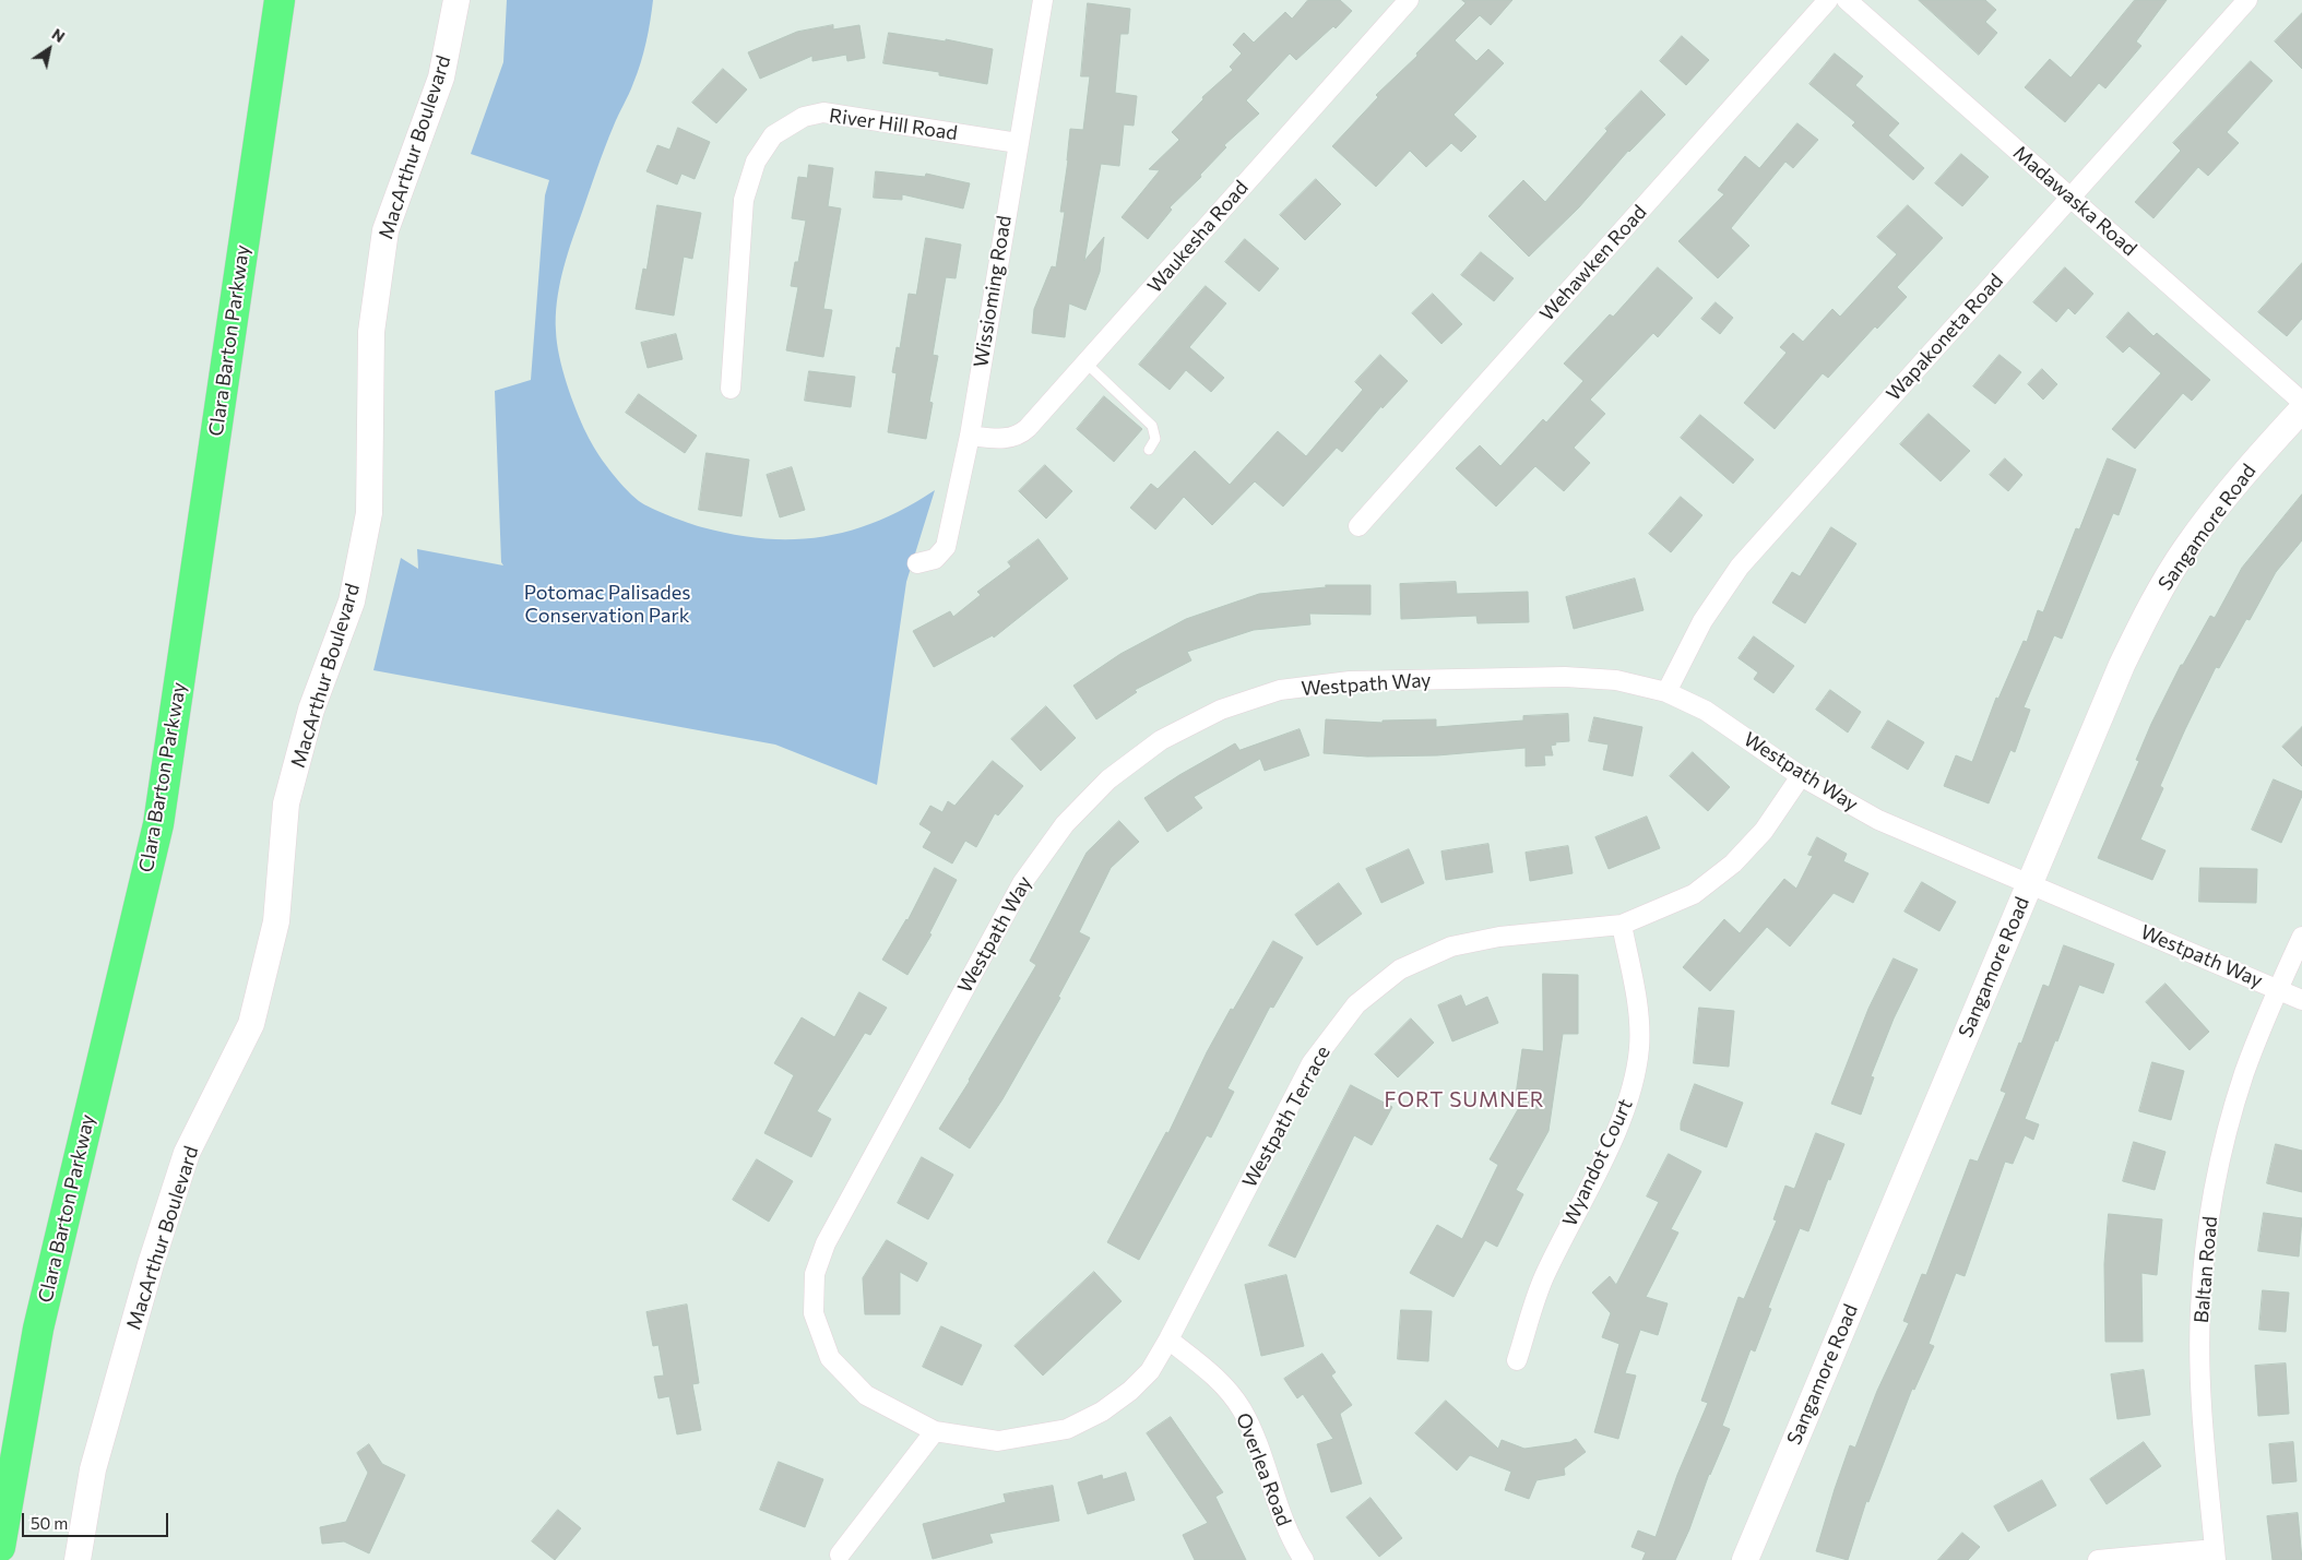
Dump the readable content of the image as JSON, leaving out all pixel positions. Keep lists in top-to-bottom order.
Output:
{
  "streets": {
    "highway": ["Clara Barton Parkway"],
    "main road": ["MacArthur Boulevard", "Sangamore Road"],
    "street": [
      "River Hill Road",
      "Madawaska Road",
      "Waukesha Road",
      "Wehawken Road",
      "Wissioming Road",
      "Wapakoneta Road",
      "Westpath Way",
      "Westpath Terrace",
      "Wyandot Court",
      "Baltan Road",
      "Overlea Road"
    ]
  },
  "crossings": [
    ["River Hill Road", "Wissioming Road"],
    ["Madawaska Road", "Wapakoneta Road"],
    ["Waukesha Road", "Wissioming Road"],
    ["Wapakoneta Road", "Westpath Way"],
    ["Sangamore Road", "Westpath Way"],
    ["Westpath Way", "Westpath Terrace"],
    ["Westpath Way", "Baltan Road"],
    ["Westpath Terrace", "Wyandot Court"],
    ["Westpath Terrace", "Overlea Road"]
  ],
  "districts": ["FORT SUMNER"],
  "parks": ["Potomac Palisades Conservation Park"],
  "scale_bar": "50 m",
  "north": "top right"
}
